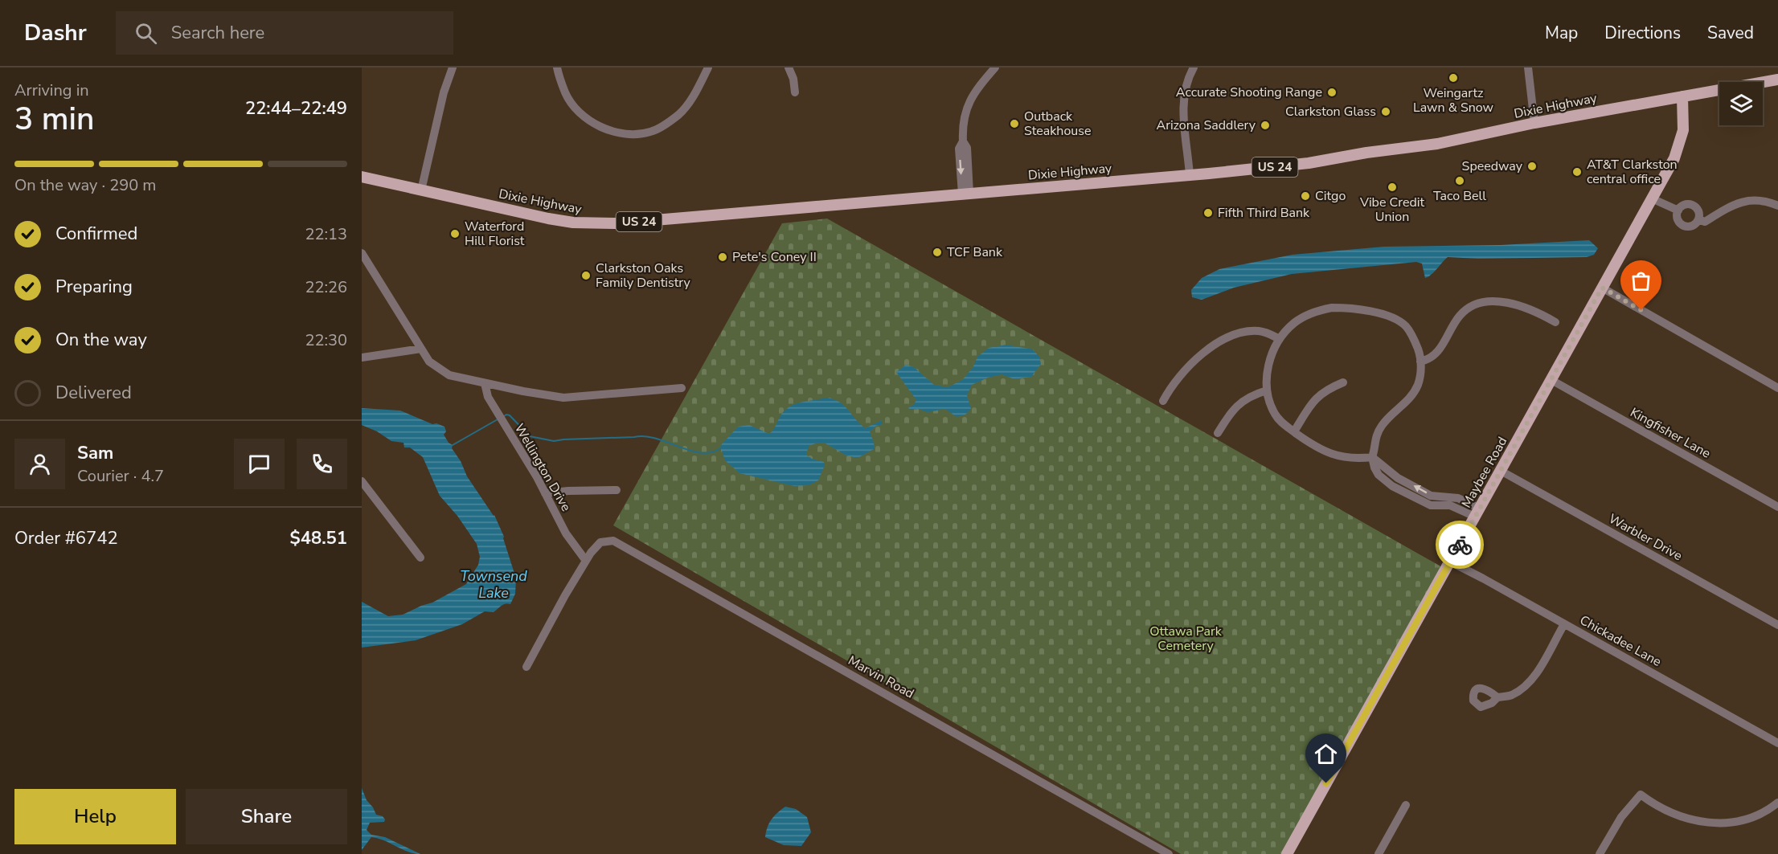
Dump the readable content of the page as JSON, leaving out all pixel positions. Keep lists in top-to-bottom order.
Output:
{
  "streets": {
    "main road": ["Dixie Highway", "US 24", "Maybee Road"],
    "street": [
      "Kingfisher Lane",
      "Wellington Drive",
      "Warbler Drive",
      "Chickadee Lane",
      "Marvin Road"
    ]
  },
  "crossings": [
    ["Dixie Highway", "Maybee Road"],
    ["Kingfisher Lane", "Maybee Road"],
    ["Wellington Drive", "Marvin Road"],
    ["Maybee Road", "Warbler Drive"],
    ["Maybee Road", "Chickadee Lane"]
  ],
  "water": ["Townsend Lake"],
  "parks": ["Ottawa Park Cemetery"],
  "places": [
    "Weingartz Lawn & Snow",
    "Accurate Shooting Range",
    "Clarkston Glass",
    "Outback Steakhouse",
    "Arizona Saddlery",
    "Speedway",
    "AT&T Clarkston central office",
    "Taco Bell",
    "Vibe Credit Union",
    "Citgo",
    "Fifth Third Bank",
    "Waterford Hill Florist",
    "TCF Bank",
    "Pete's Coney II",
    "Clarkston Oaks Family Dentistry"
  ],
  "page": {
    "header": "Dashr",
    "search": "Search here",
    "nav": ["Map", "Directions", "Saved"],
    "heading": ["3 min", "Arriving in", "22:44–22:49"],
    "panel": [
      "Sam",
      "Courier · 4.7",
      "Order #6742",
      "$48.51"
    ],
    "bar": "On the way · 290 m",
    "list": [
      ["Confirmed", "22:13"],
      ["Preparing", "22:26"],
      ["On the way", "22:30"],
      "Delivered"
    ],
    "buttons": ["Help", "Share"]
  }
}
